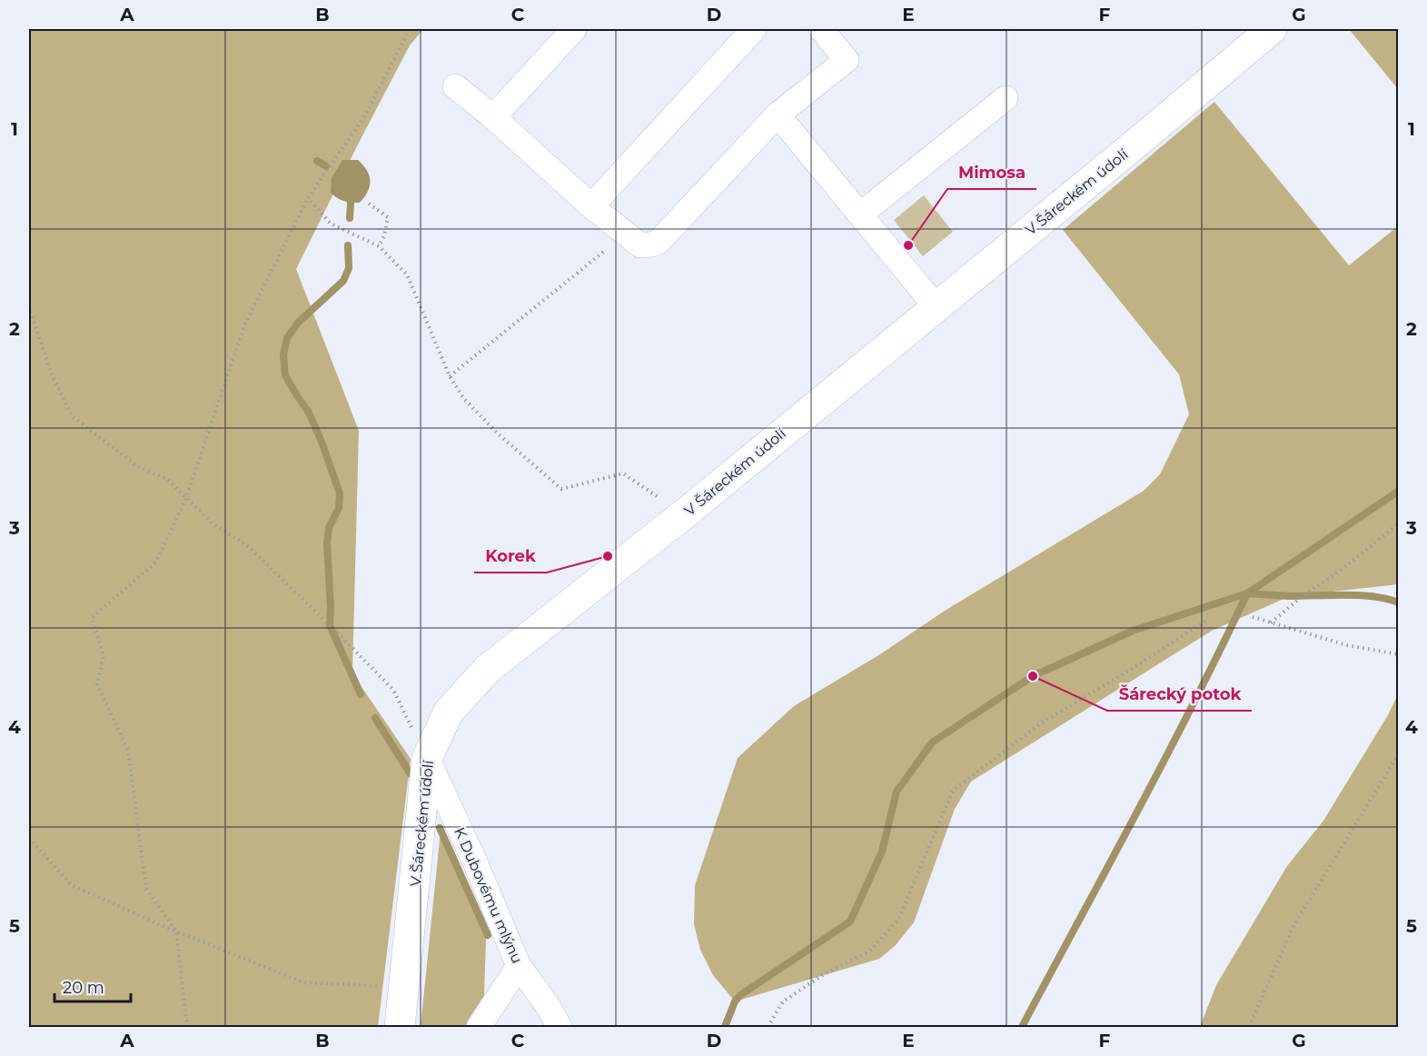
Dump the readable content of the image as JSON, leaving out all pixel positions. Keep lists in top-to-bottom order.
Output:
{
  "streets": {
    "street": ["V Šáreckém údolí", "K Dubovému mlýnu"]
  },
  "crossings": [
    ["V Šáreckém údolí", "K Dubovému mlýnu"]
  ],
  "places": ["Mimosa", "Korek", "Šárecký potok"],
  "scale_bar": "20 m",
  "grid": {
    "columns": [
      "A",
      "B",
      "C",
      "D",
      "E",
      "F",
      "G"
    ],
    "rows": [
      "1",
      "2",
      "3",
      "4",
      "5"
    ]
  }
}
